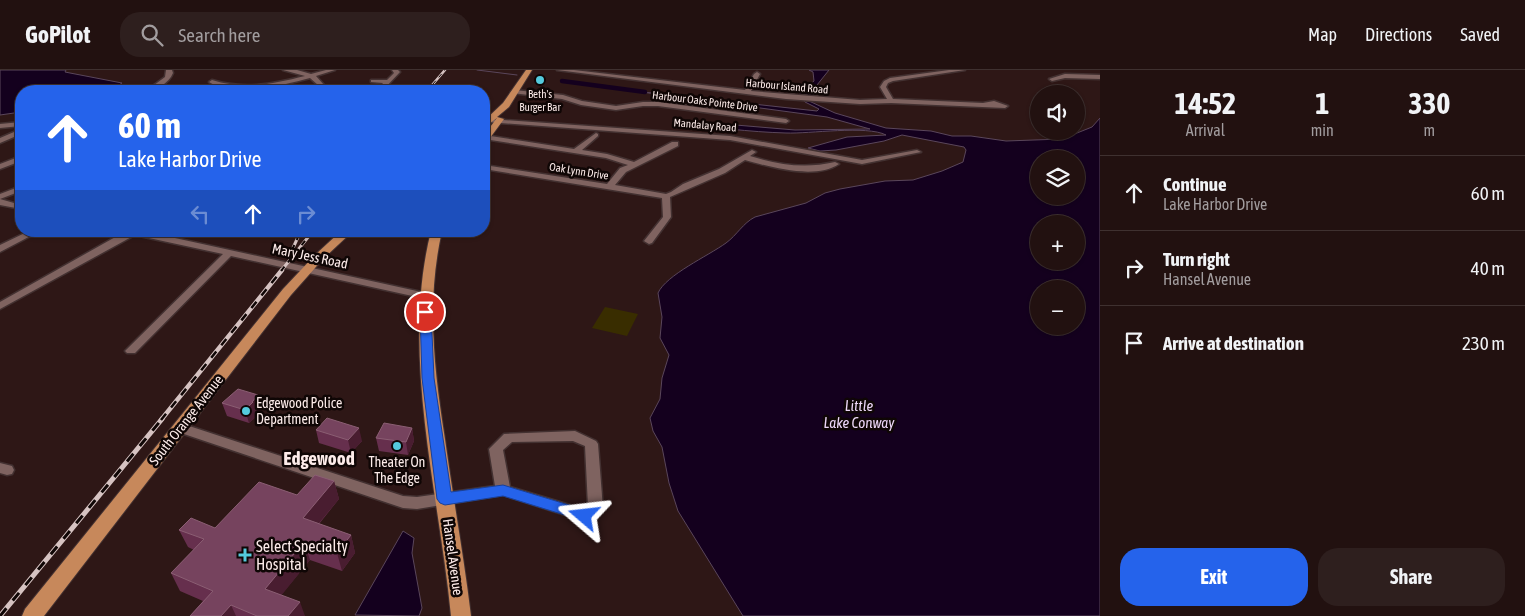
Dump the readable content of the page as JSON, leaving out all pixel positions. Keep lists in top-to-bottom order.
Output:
{
  "streets": {
    "main road": ["South Orange Avenue", "Hansel Avenue"],
    "street": [
      "Harbour Island Road",
      "Harbour Oaks Pointe Drive",
      "Mandalay Road",
      "Oak Lynn Drive",
      "Mary Jess Road"
    ]
  },
  "crossings": [
    ["Mary Jess Road", "South Orange Avenue"],
    ["Mary Jess Road", "Hansel Avenue"]
  ],
  "districts": ["Edgewood"],
  "water": ["Little Lake Conway"],
  "places": {
    "other": ["Beth's Burger Bar", "Edgewood Police Department", "Theater On The Edge"],
    "health": ["Select Specialty Hospital"]
  },
  "page": {
    "header": "GoPilot",
    "search": "Search here",
    "nav": ["Map", "Directions", "Saved"],
    "eta": [
      "14:52",
      "Arrival",
      "1",
      "min",
      "330",
      "m"
    ],
    "map_buttons": ["+", "−"],
    "turn": ["60 m", "Lake Harbor Drive"],
    "list": [
      {
        "name": "Continue",
        "note": "Lake Harbor Drive",
        "value": "60 m"
      },
      {
        "name": "Turn right",
        "note": "Hansel Avenue",
        "value": "40 m"
      },
      {
        "name": "Arrive at destination",
        "value": "230 m"
      }
    ],
    "buttons": ["Exit", "Share"]
  }
}
